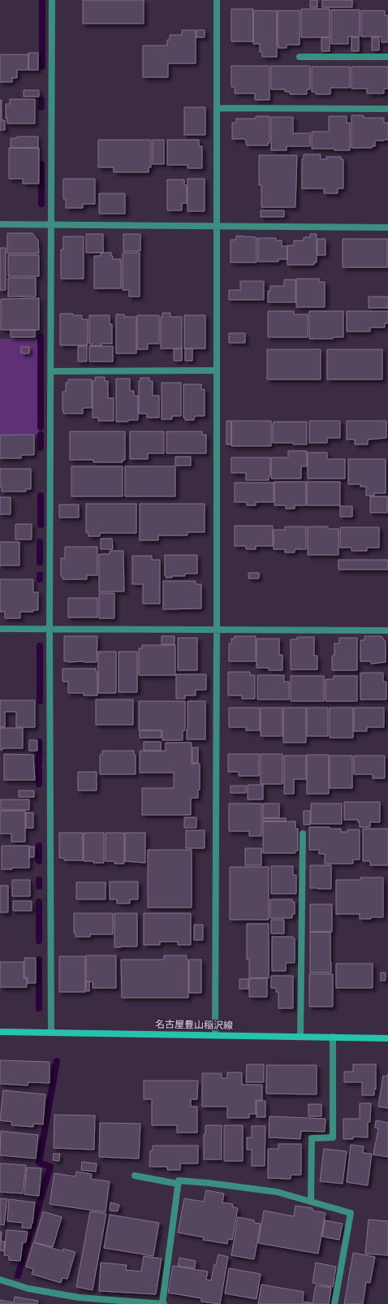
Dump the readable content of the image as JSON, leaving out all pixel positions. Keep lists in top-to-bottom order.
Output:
{
  "streets": {
    "main road": ["名古屋豊山稲沢線"]
  }
}
